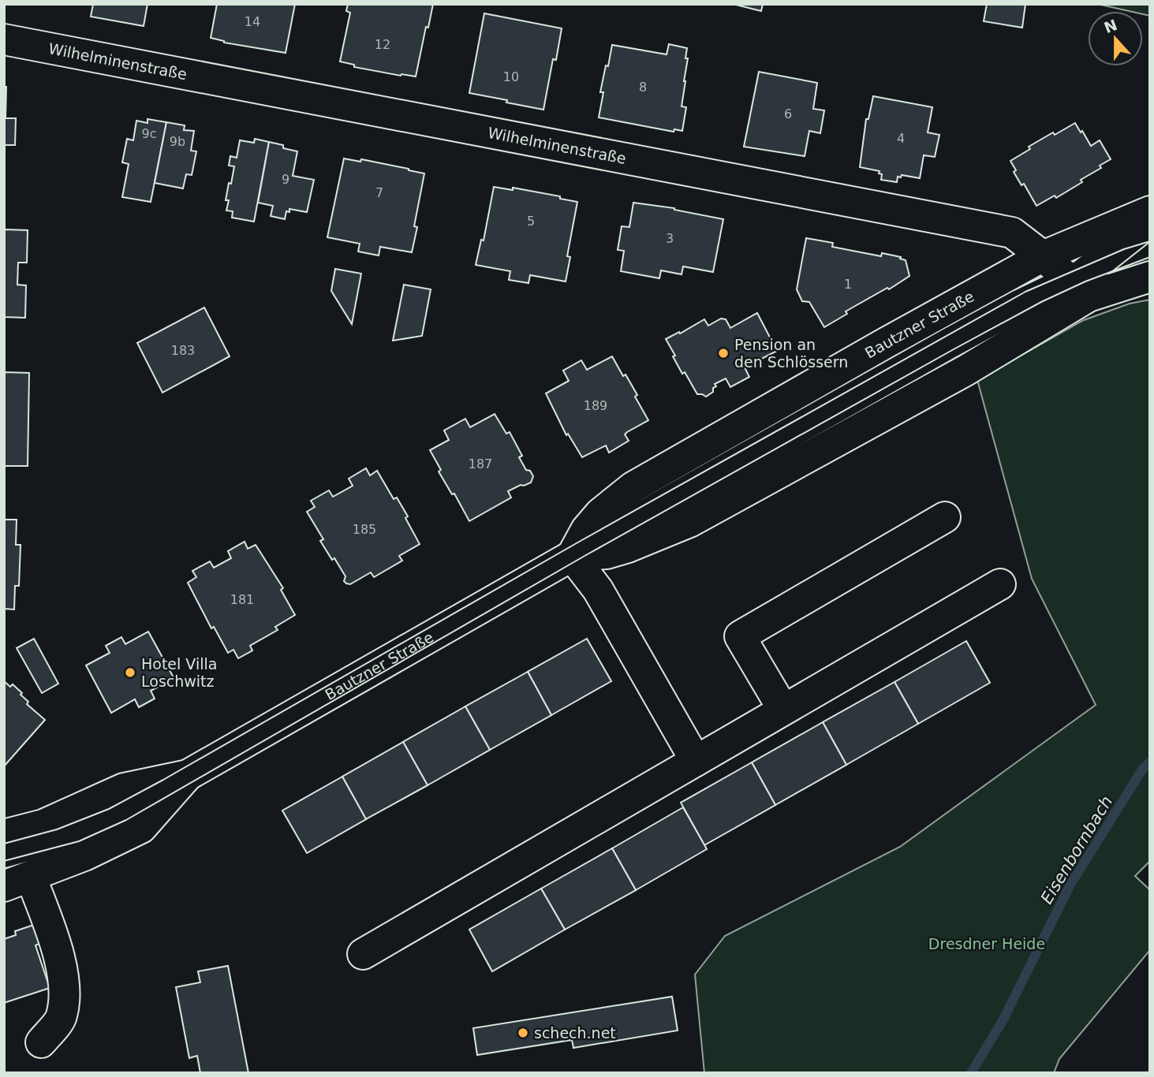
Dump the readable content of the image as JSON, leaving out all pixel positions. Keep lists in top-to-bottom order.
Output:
{
  "streets": {
    "main road": ["Wilhelminenstraße", "Bautzner Straße"]
  },
  "crossings": [
    ["Wilhelminenstraße", "Bautzner Straße"]
  ],
  "water": ["Eisenbornbach"],
  "parks": ["Dresdner Heide"],
  "places": ["Pension an den Schlössern", "Hotel Villa Loschwitz", "schech.net"],
  "house_numbers": [
    "14",
    "12",
    "10",
    "8",
    "6",
    "9c",
    "4",
    "9b",
    "9",
    "7",
    "5",
    "3",
    "1",
    "183",
    "189",
    "187",
    "185",
    "181"
  ],
  "north": "top"
}
